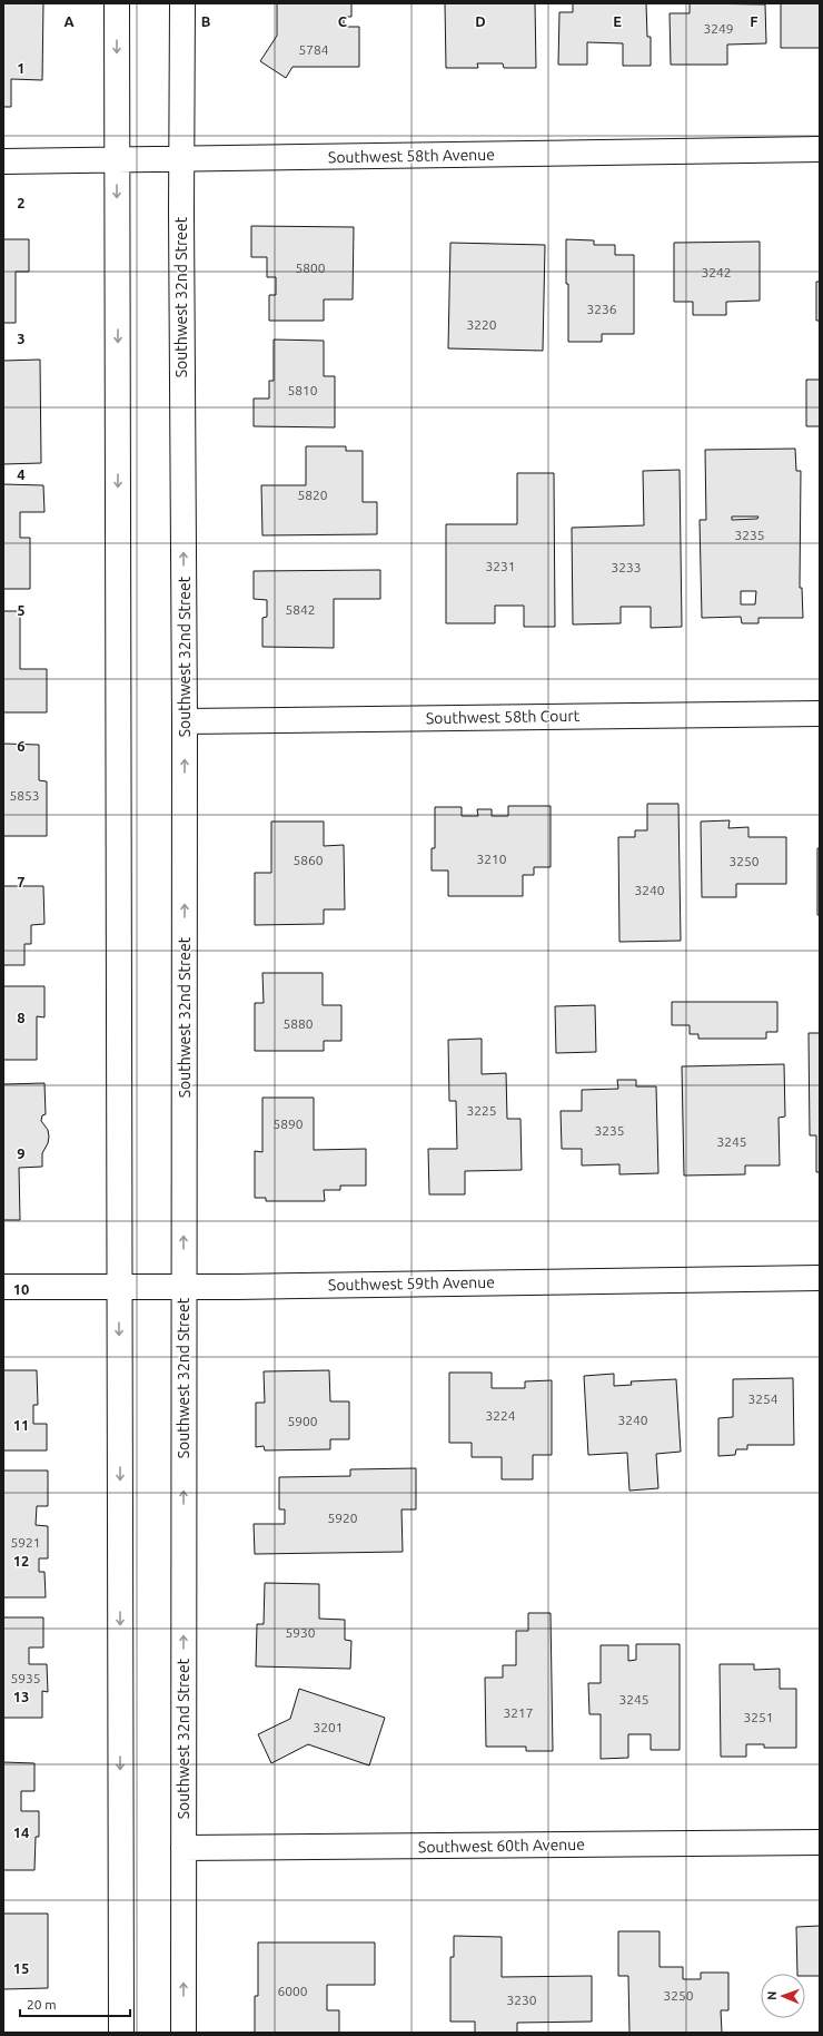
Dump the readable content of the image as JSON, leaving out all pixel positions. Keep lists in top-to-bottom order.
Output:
{
  "streets": {
    "street": [
      "Southwest 58th Avenue",
      "Southwest 32nd Street",
      "Southwest 58th Court",
      "Southwest 59th Avenue",
      "Southwest 60th Avenue"
    ]
  },
  "crossings": [
    ["Southwest 58th Avenue", "Southwest 32nd Street"],
    ["Southwest 32nd Street", "Southwest 58th Court"],
    ["Southwest 32nd Street", "Southwest 59th Avenue"],
    ["Southwest 32nd Street", "Southwest 60th Avenue"]
  ],
  "house_numbers": [
    "3249",
    "5784",
    "5800",
    "3242",
    "3236",
    "3220",
    "5810",
    "5820",
    "3235",
    "3231",
    "3233",
    "5842",
    "5853",
    "3210",
    "5860",
    "3250",
    "3240",
    "5880",
    "3225",
    "5890",
    "3235",
    "3245",
    "3254",
    "3224",
    "3240",
    "5900",
    "5920",
    "5921",
    "5930",
    "5935",
    "3245",
    "3217",
    "3251",
    "3201",
    "6000",
    "3250",
    "3230"
  ],
  "scale_bar": "20 m",
  "north": "left",
  "grid": {
    "columns": [
      "A",
      "B",
      "C",
      "D",
      "E",
      "F"
    ],
    "rows": [
      "1",
      "2",
      "3",
      "4",
      "5",
      "6",
      "7",
      "8",
      "9",
      "10",
      "11",
      "12",
      "13",
      "14",
      "15"
    ]
  }
}
